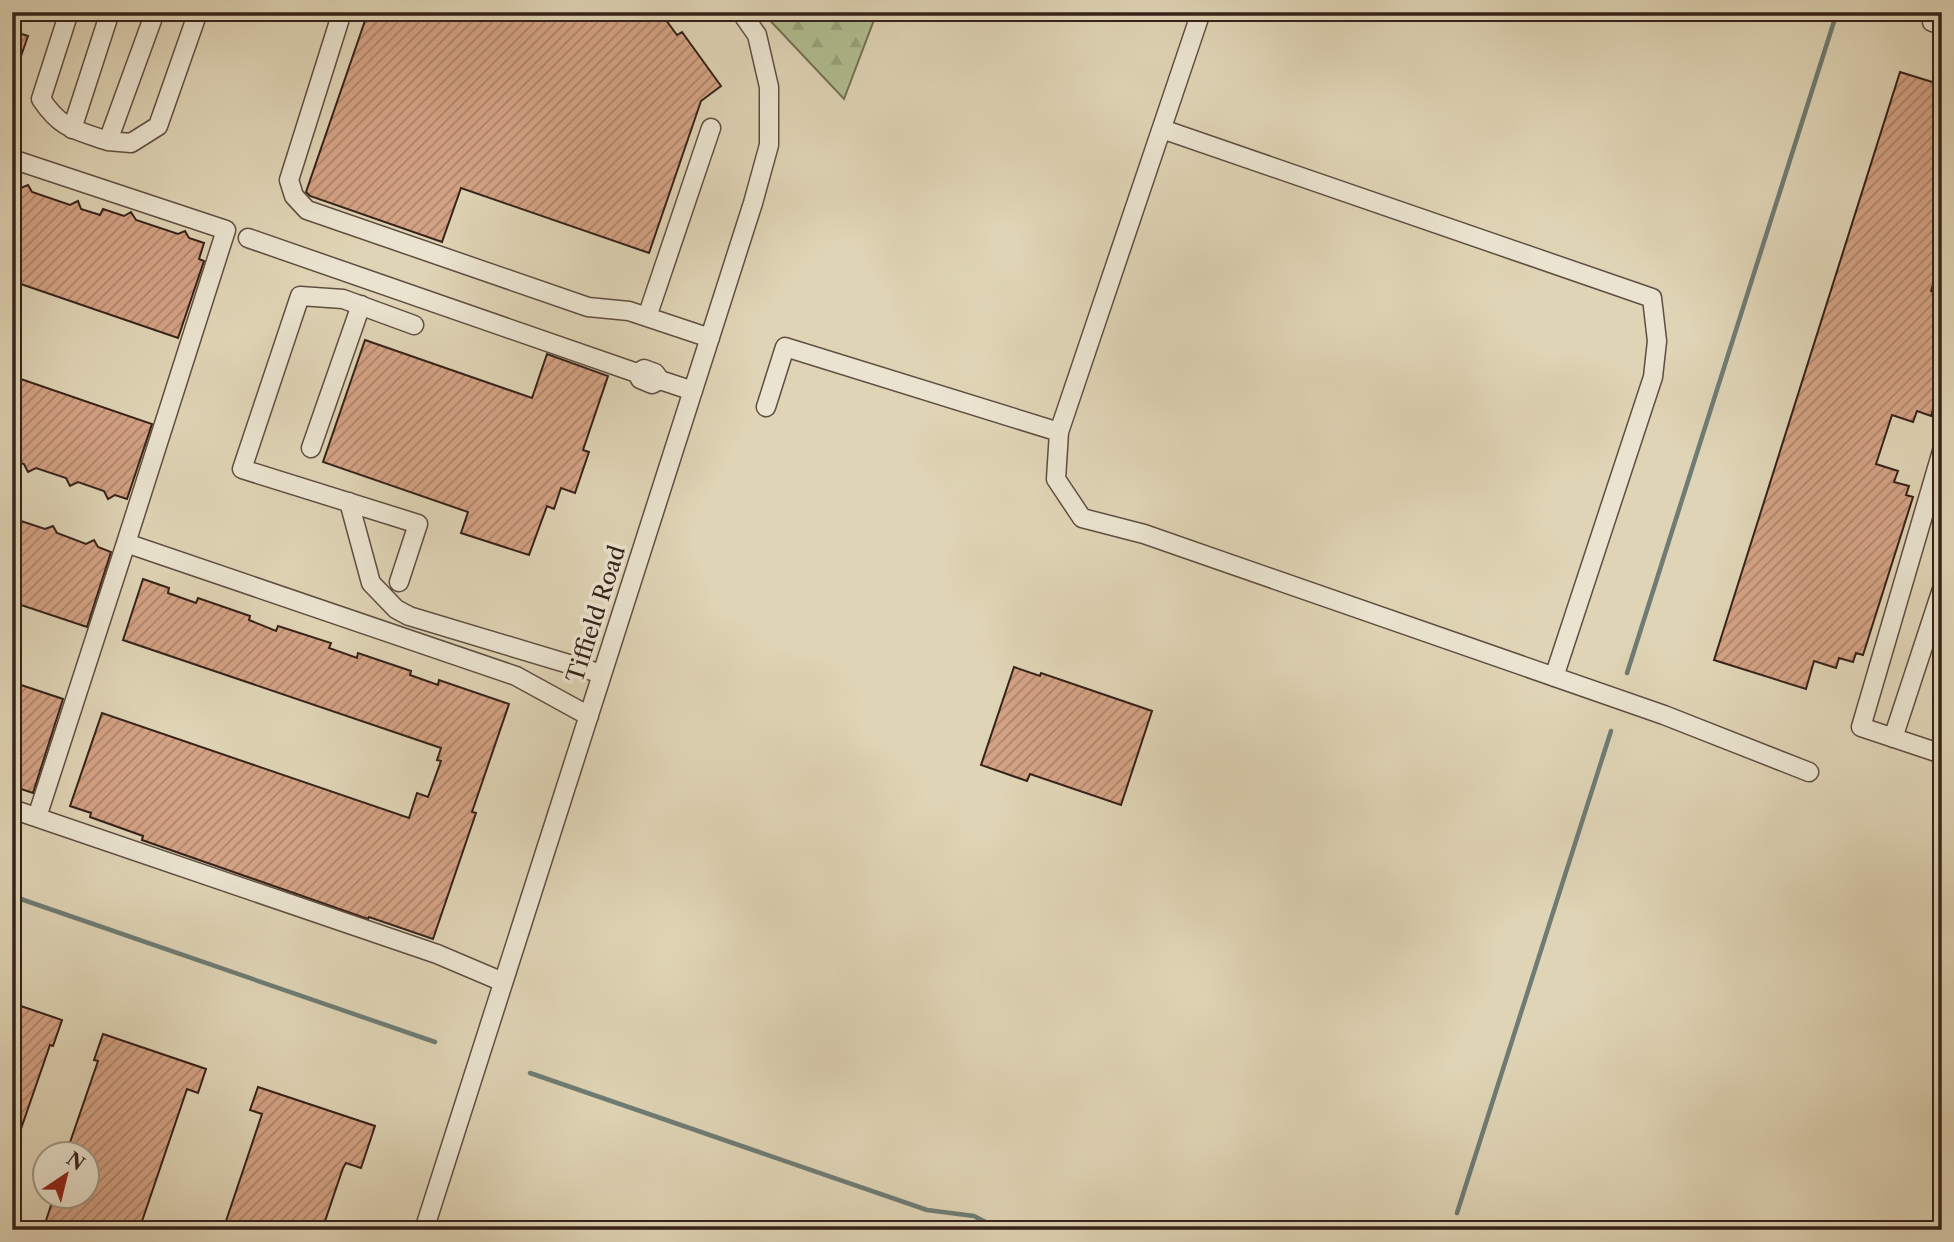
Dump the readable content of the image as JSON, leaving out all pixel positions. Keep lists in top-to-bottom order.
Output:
{
  "streets": {
    "street": ["Tiffield Road"]
  },
  "north": "top right"
}
